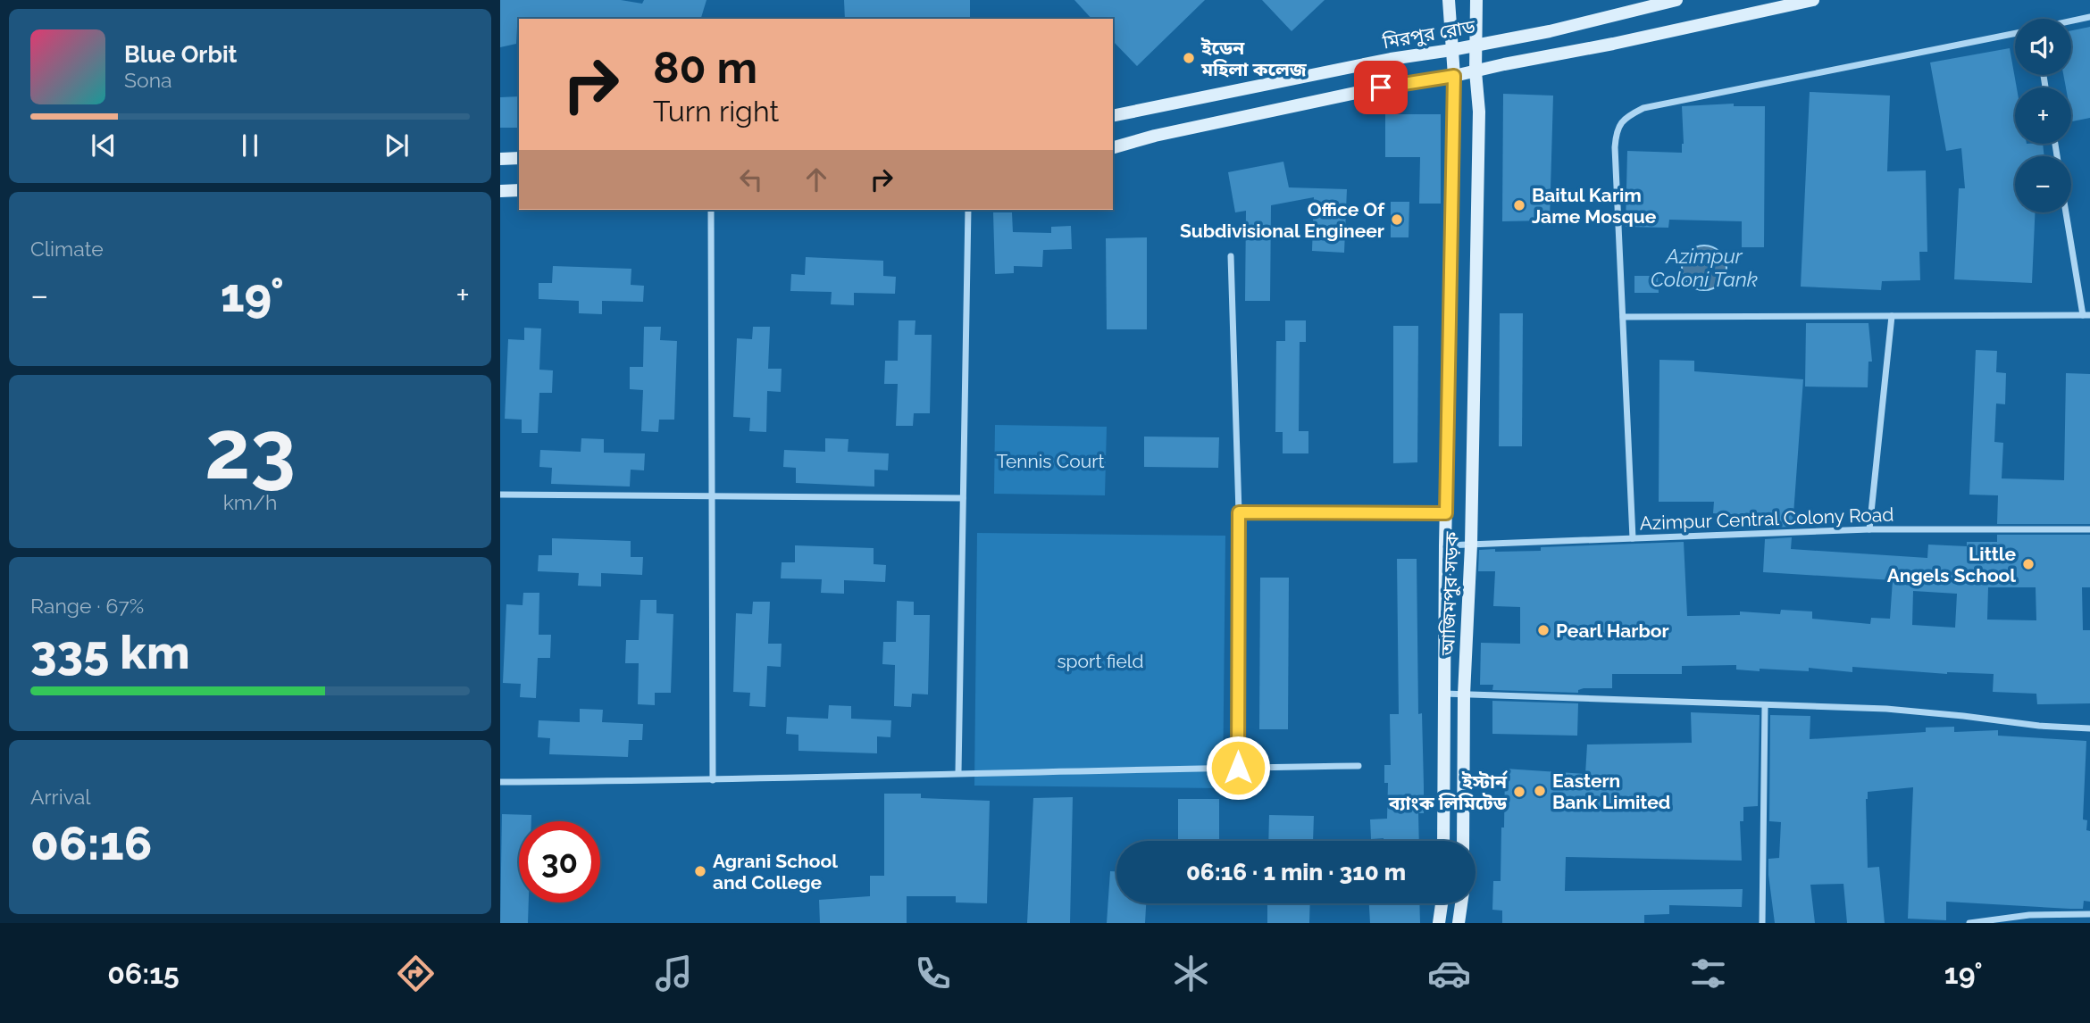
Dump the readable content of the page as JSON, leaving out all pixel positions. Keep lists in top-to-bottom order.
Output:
{
  "streets": {
    "main road": ["মিরপুর রোড", "আজিমপুর সড়ক"],
    "street": ["Azimpur Central Colony Road"]
  },
  "crossings": [
    ["মিরপুর রোড", "আজিমপুর সড়ক"],
    ["Azimpur Central Colony Road", "আজিমপুর সড়ক"]
  ],
  "water": ["Azimpur Coloni Tank"],
  "parks": ["Tennis Court", "sport field"],
  "places": [
    "ইডেন মহিলা কলেজ",
    "Baitul Karim Jame Mosque",
    "Office Of Subdivisional Engineer",
    "Little Angels School",
    "Pearl Harbor",
    "Eastern Bank Limited",
    "ইস্টার্ন ব্যাংক লিমিটেড",
    "Agrani School and College"
  ],
  "page": {
    "map_buttons": ["+", "−"],
    "turn": ["80 m", "Turn right"],
    "song": ["Blue Orbit", "Sona"],
    "tile": [
      "Climate",
      ["23", "km/h"],
      ["Range · 67%", "335 km"],
      ["Arrival", "06:16"]
    ],
    "heat": ["−", "19°", "+"],
    "limit": "30",
    "trip": "06:16 · 1 min · 310 m",
    "tabs": ["06:15", "19°"]
  }
}
